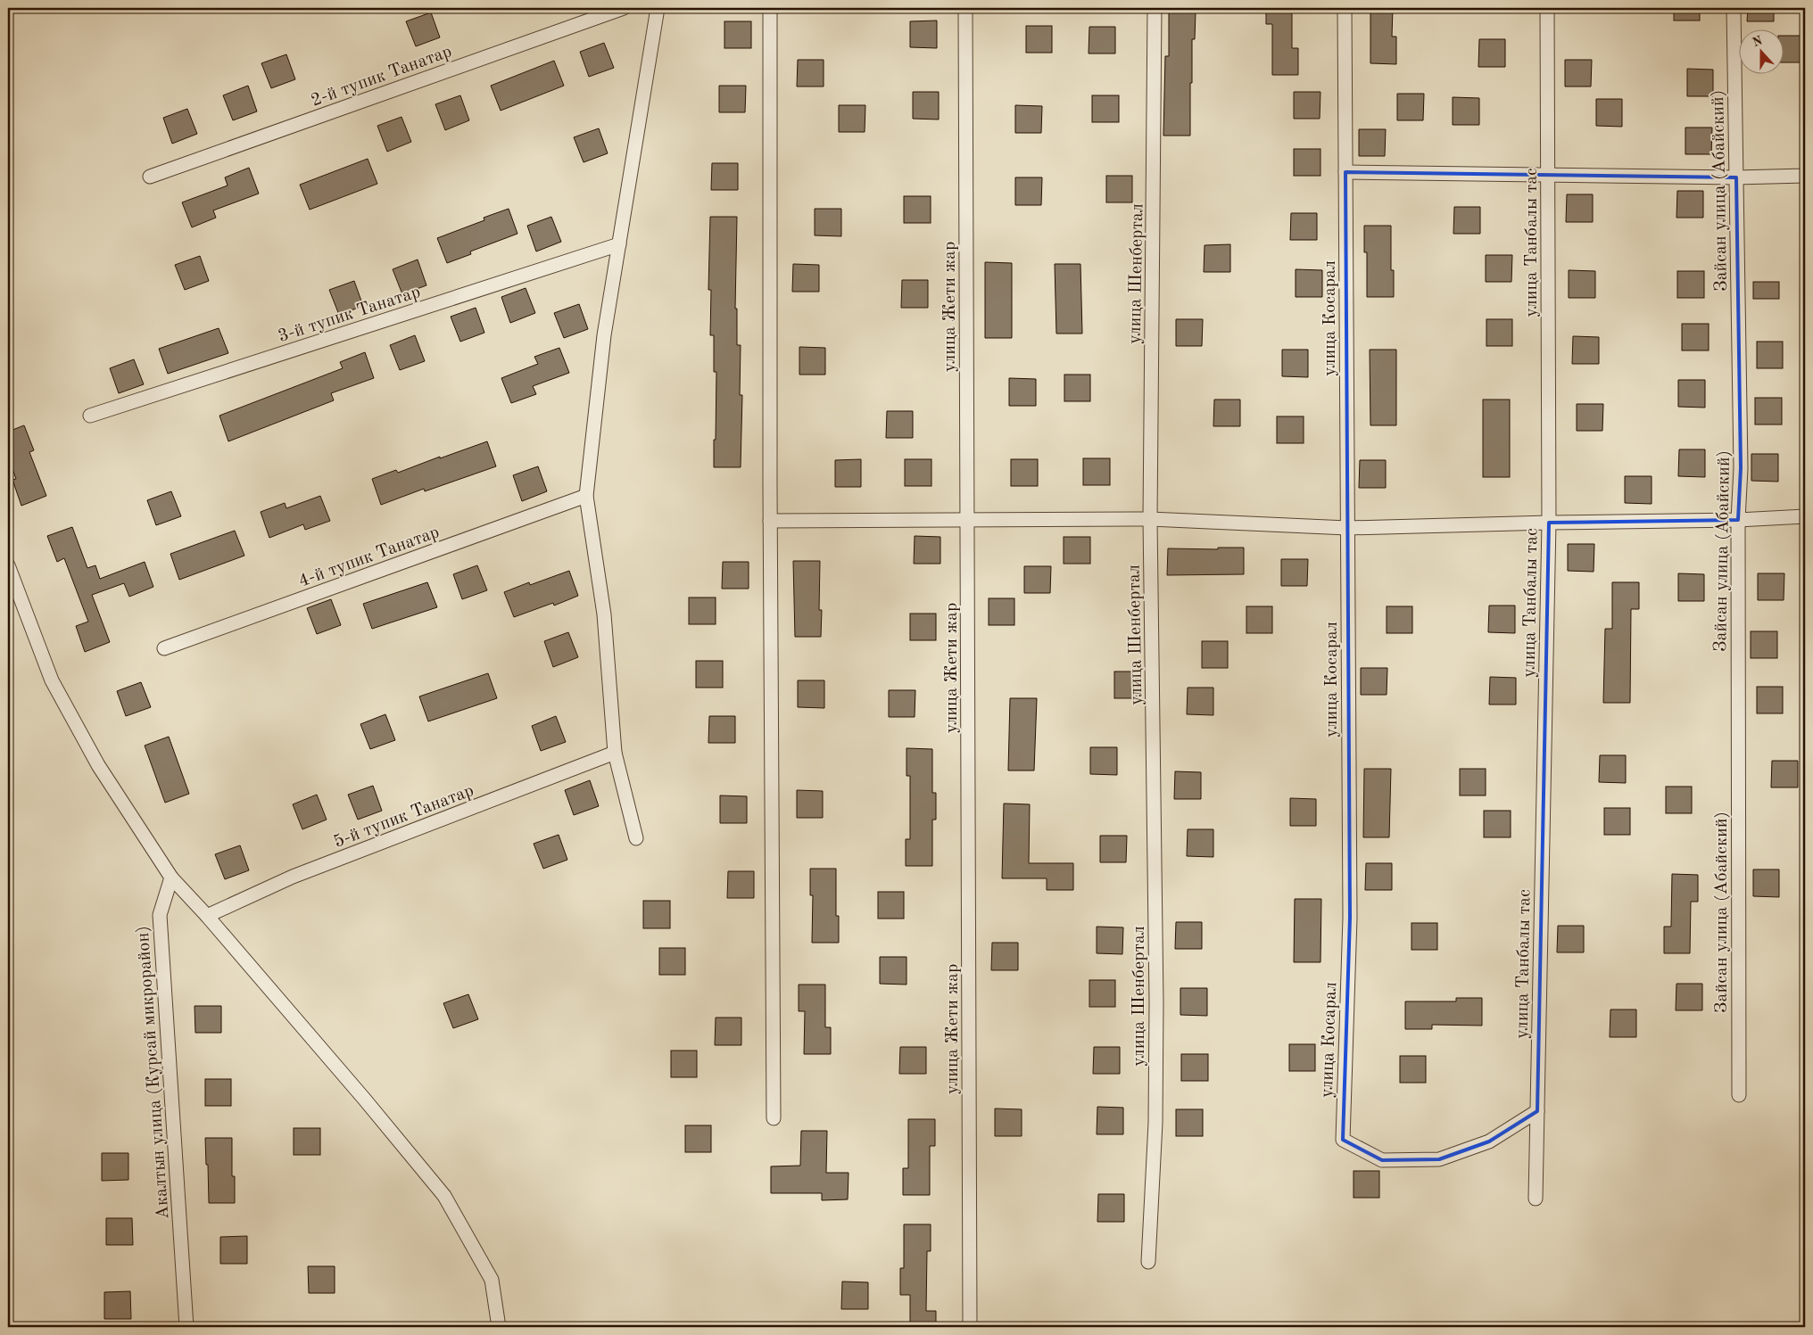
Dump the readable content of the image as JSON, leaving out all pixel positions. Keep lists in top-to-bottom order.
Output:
{
  "streets": {
    "street": [
      "2-й тупик Танатар",
      "Зайсан улица (Абайский)",
      "улица Танбалы тас",
      "улица Шенбертал",
      "улица Жети жар",
      "3-й тупик Танатар",
      "улица Косарал",
      "4-й тупик Танатар",
      "5-й тупик Танатар",
      "Акалтын улица (Курсай микрорайон)"
    ]
  },
  "crossings": [
    ["улица Танбалы тас", "улица Косарал"]
  ],
  "north": "top"
}
